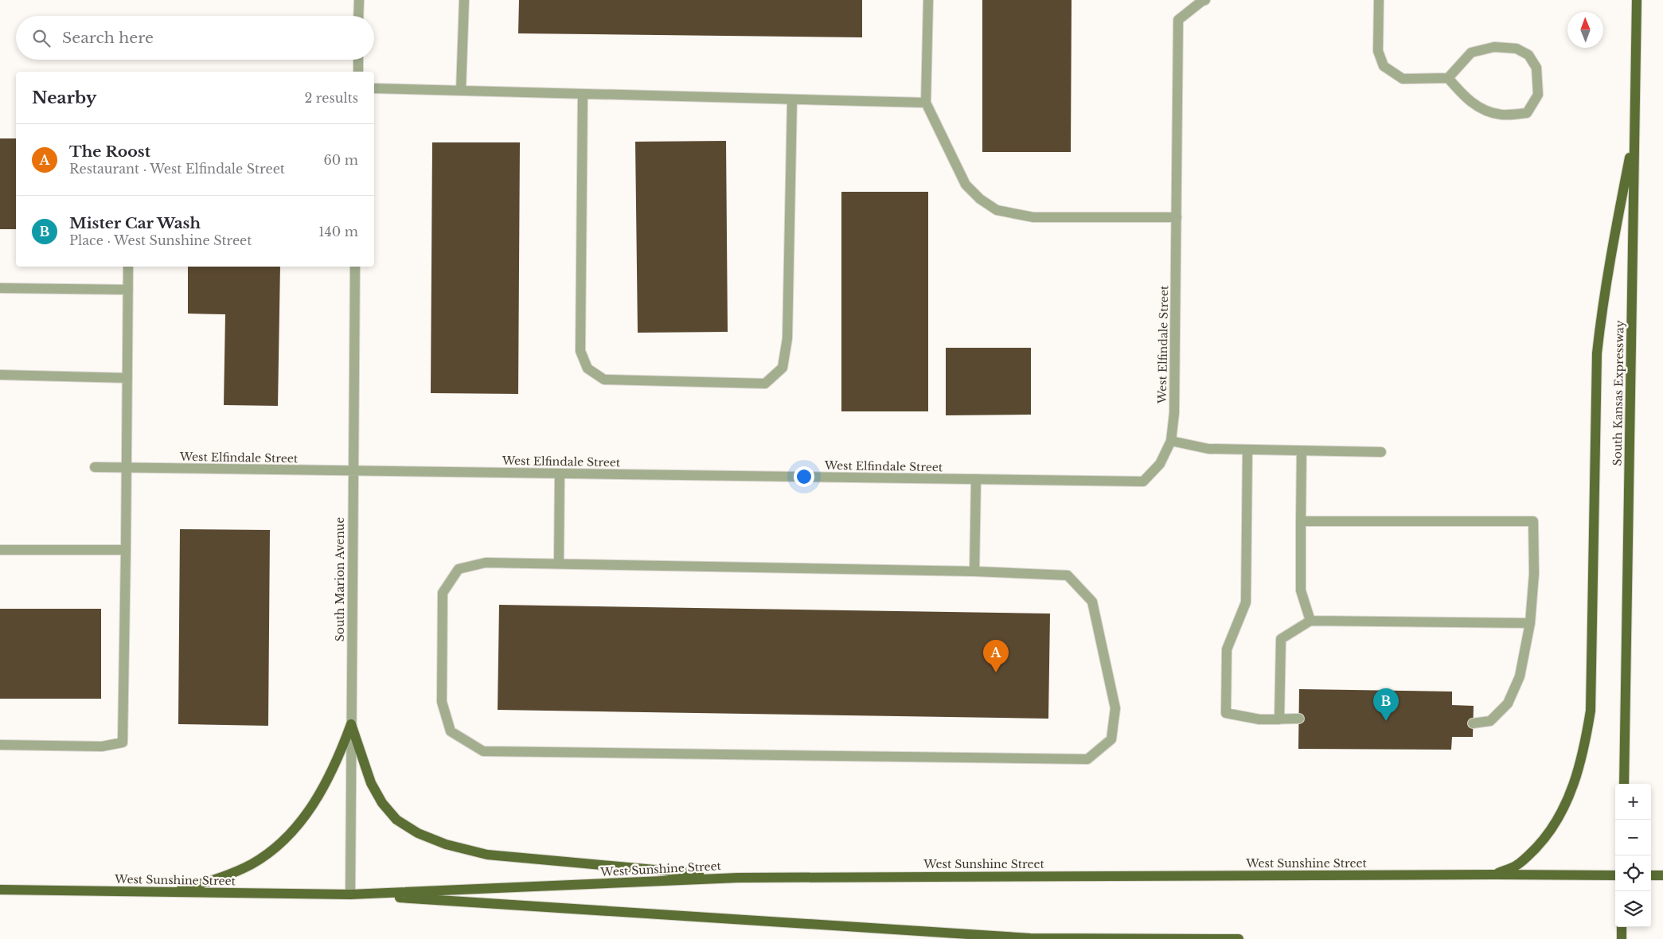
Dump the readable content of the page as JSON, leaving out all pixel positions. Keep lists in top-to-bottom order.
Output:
{
  "streets": {
    "main road": ["South Kansas Expressway", "West Sunshine Street"],
    "street": ["West Elfindale Street", "South Marion Avenue"]
  },
  "crossings": [
    ["West Elfindale Street", "South Marion Avenue"],
    ["South Marion Avenue", "West Sunshine Street"]
  ],
  "north": "top",
  "page": {
    "search": "Search here",
    "heading": ["Nearby", "2 results"],
    "list": [
      {
        "mark": "A",
        "name": "The Roost",
        "note": "Restaurant · West Elfindale Street",
        "value": "60 m"
      },
      {
        "mark": "B",
        "name": "Mister Car Wash",
        "note": "Place · West Sunshine Street",
        "value": "140 m"
      }
    ],
    "pins": ["A", "B"],
    "map_buttons": ["+", "−"]
  }
}
